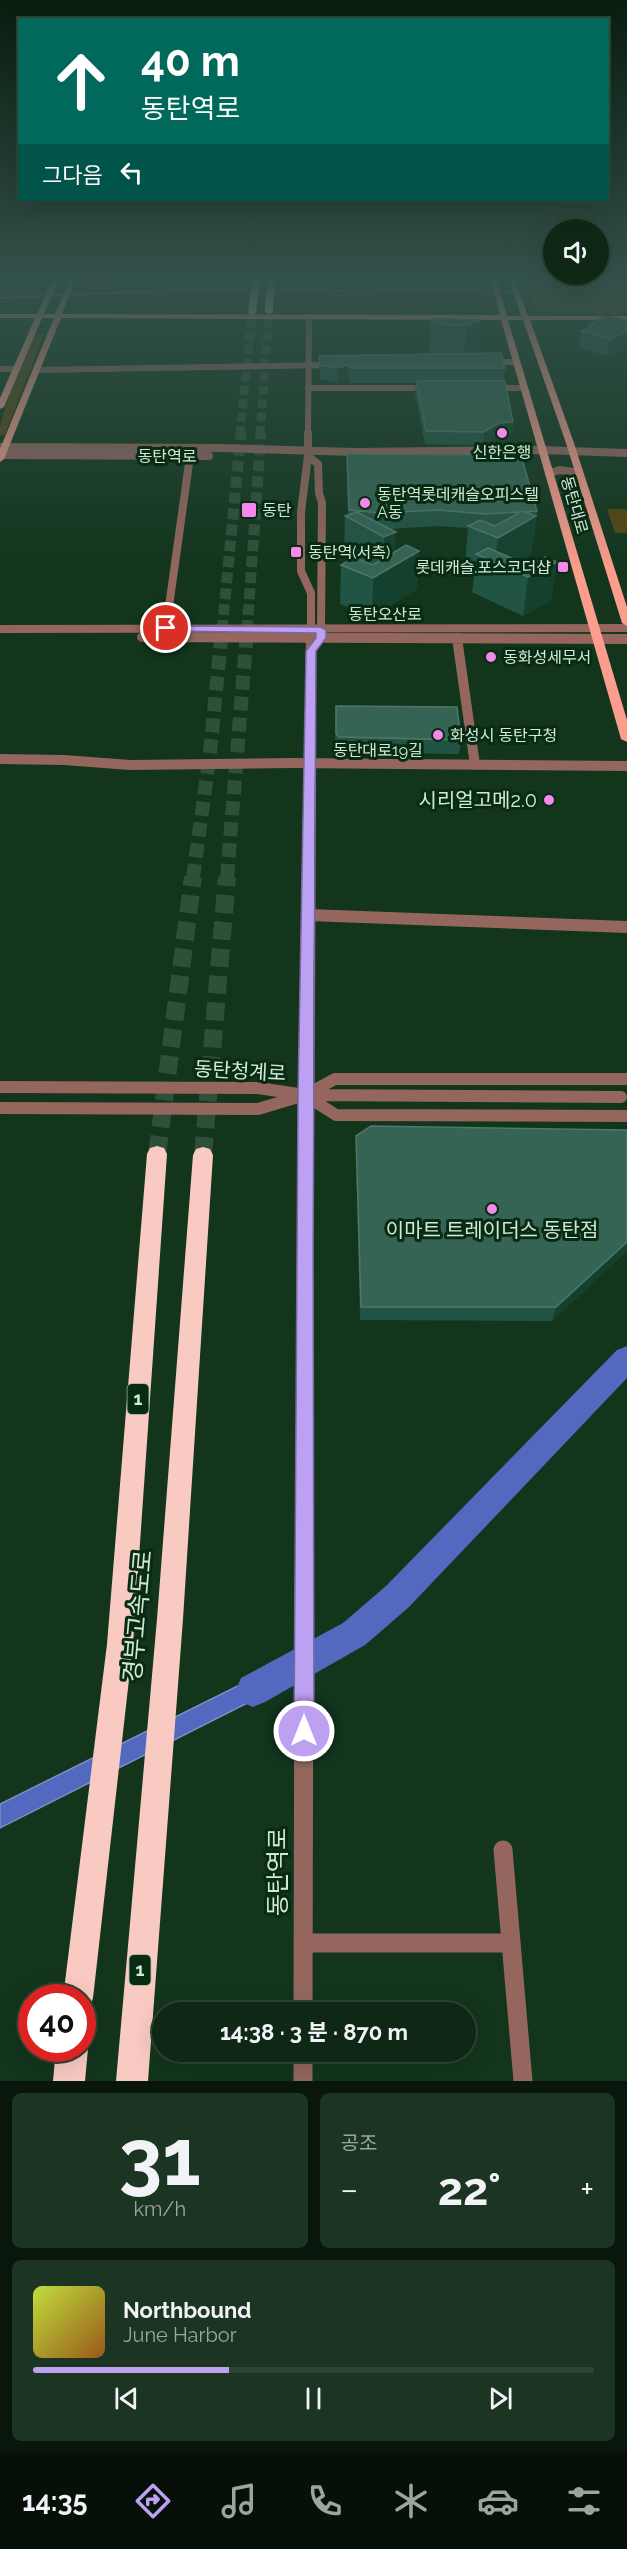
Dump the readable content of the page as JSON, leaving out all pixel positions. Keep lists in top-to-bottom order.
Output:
{
  "streets": {
    "highway": ["1", "경부고속도로"],
    "main road": ["동탄대로"],
    "street": [
      "동탄역로",
      "동탄오산로",
      "동탄대로19길",
      "동탄청계로"
    ]
  },
  "crossings": [
    ["동탄역로", "동탄청계로"],
    ["동탄대로", "동탄오산로"]
  ],
  "places": {
    "other": [
      "신한은행",
      "동탄역롯데캐슬오피스텔 A동",
      "동화성세무서",
      "화성시 동탄구청",
      "시리얼고메2.0",
      "이마트 트레이더스 동탄점"
    ],
    "transit": ["동탄", "동탄역(서측)", "롯데캐슬.포스코더샵"]
  },
  "page": {
    "turn": ["40 m", "동탄역로"],
    "then": "그다음",
    "limit": "40",
    "trip": "14:38 · 3 분 · 870 m",
    "tile": [
      ["31", "km/h"],
      "공조"
    ],
    "heat": ["−", "22°", "+"],
    "song": ["Northbound", "June Harbor"],
    "tabs": "14:35"
  }
}
